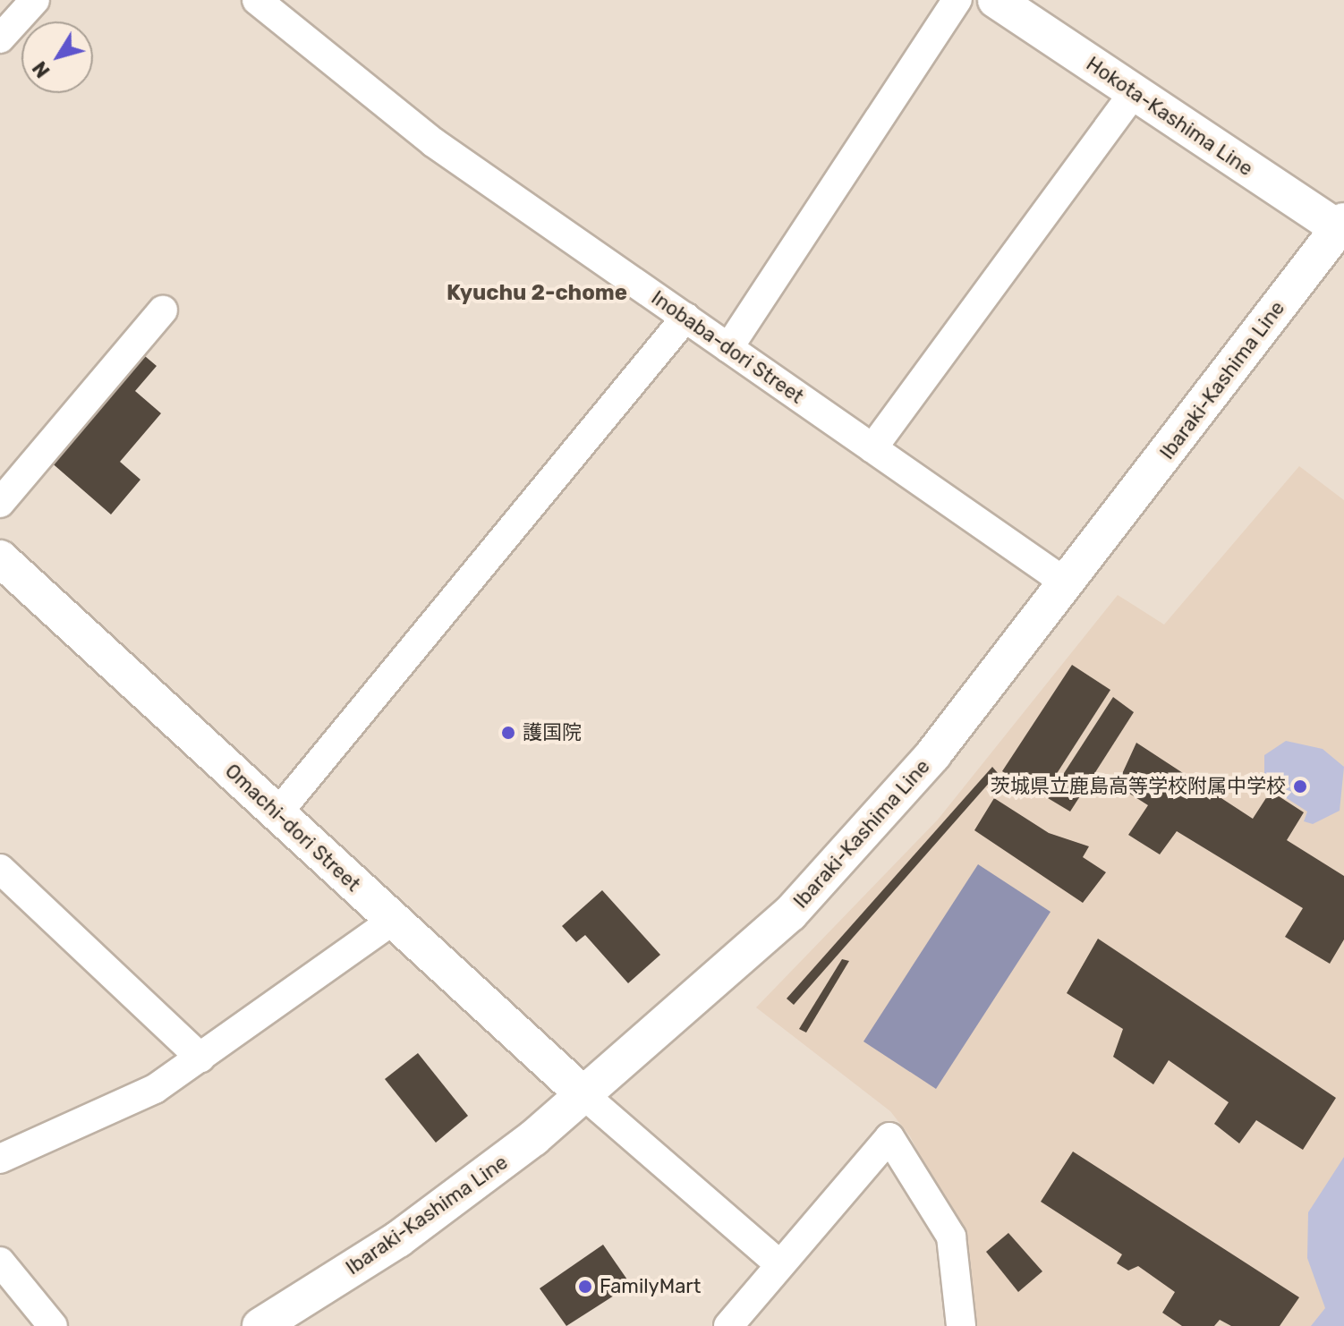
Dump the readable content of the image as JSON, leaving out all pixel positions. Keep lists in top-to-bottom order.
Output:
{
  "streets": {
    "main road": ["Hokota-Kashima Line", "Ibaraki-Kashima Line", "Omachi-dori Street"],
    "street": ["Inobaba-dori Street"]
  },
  "crossings": [
    ["Hokota-Kashima Line", "Ibaraki-Kashima Line"],
    ["Inobaba-dori Street", "Ibaraki-Kashima Line"],
    ["Ibaraki-Kashima Line", "Omachi-dori Street"]
  ],
  "districts": ["Kyuchu 2-chome"],
  "places": ["護国院", "茨城県立鹿島高等学校附属中学校", "FamilyMart"],
  "north": "bottom left"
}
